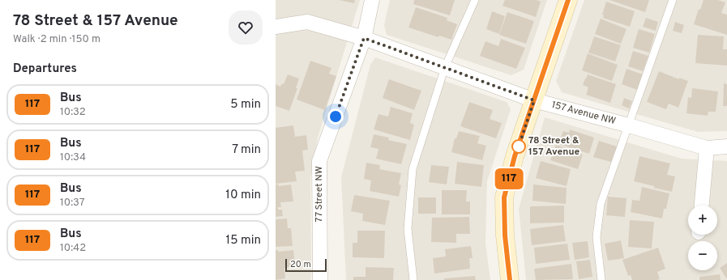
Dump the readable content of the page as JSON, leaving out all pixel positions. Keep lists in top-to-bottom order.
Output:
{
  "streets": {
    "street": ["157 Avenue NW", "77 Street NW"]
  },
  "crossings": [
    ["157 Avenue NW", "77 Street NW"]
  ],
  "places": ["78 Street & 157 Avenue"],
  "lines": ["bus line 117"],
  "scale_bar": "20 m",
  "page": {
    "heading": [
      ["78 Street & 157 Avenue", "Walk · 2 min · 150 m"],
      "Departures"
    ],
    "on_map": "117",
    "list": [
      {
        "mark": "117",
        "name": "Bus",
        "note": "10:32",
        "value": "5 min"
      },
      {
        "mark": "117",
        "name": "Bus",
        "note": "10:34",
        "value": "7 min"
      },
      {
        "mark": "117",
        "name": "Bus",
        "note": "10:37",
        "value": "10 min"
      },
      {
        "mark": "117",
        "name": "Bus",
        "note": "10:42",
        "value": "15 min"
      }
    ],
    "map_buttons": ["+", "−"],
    "scale": "20 m"
  }
}
